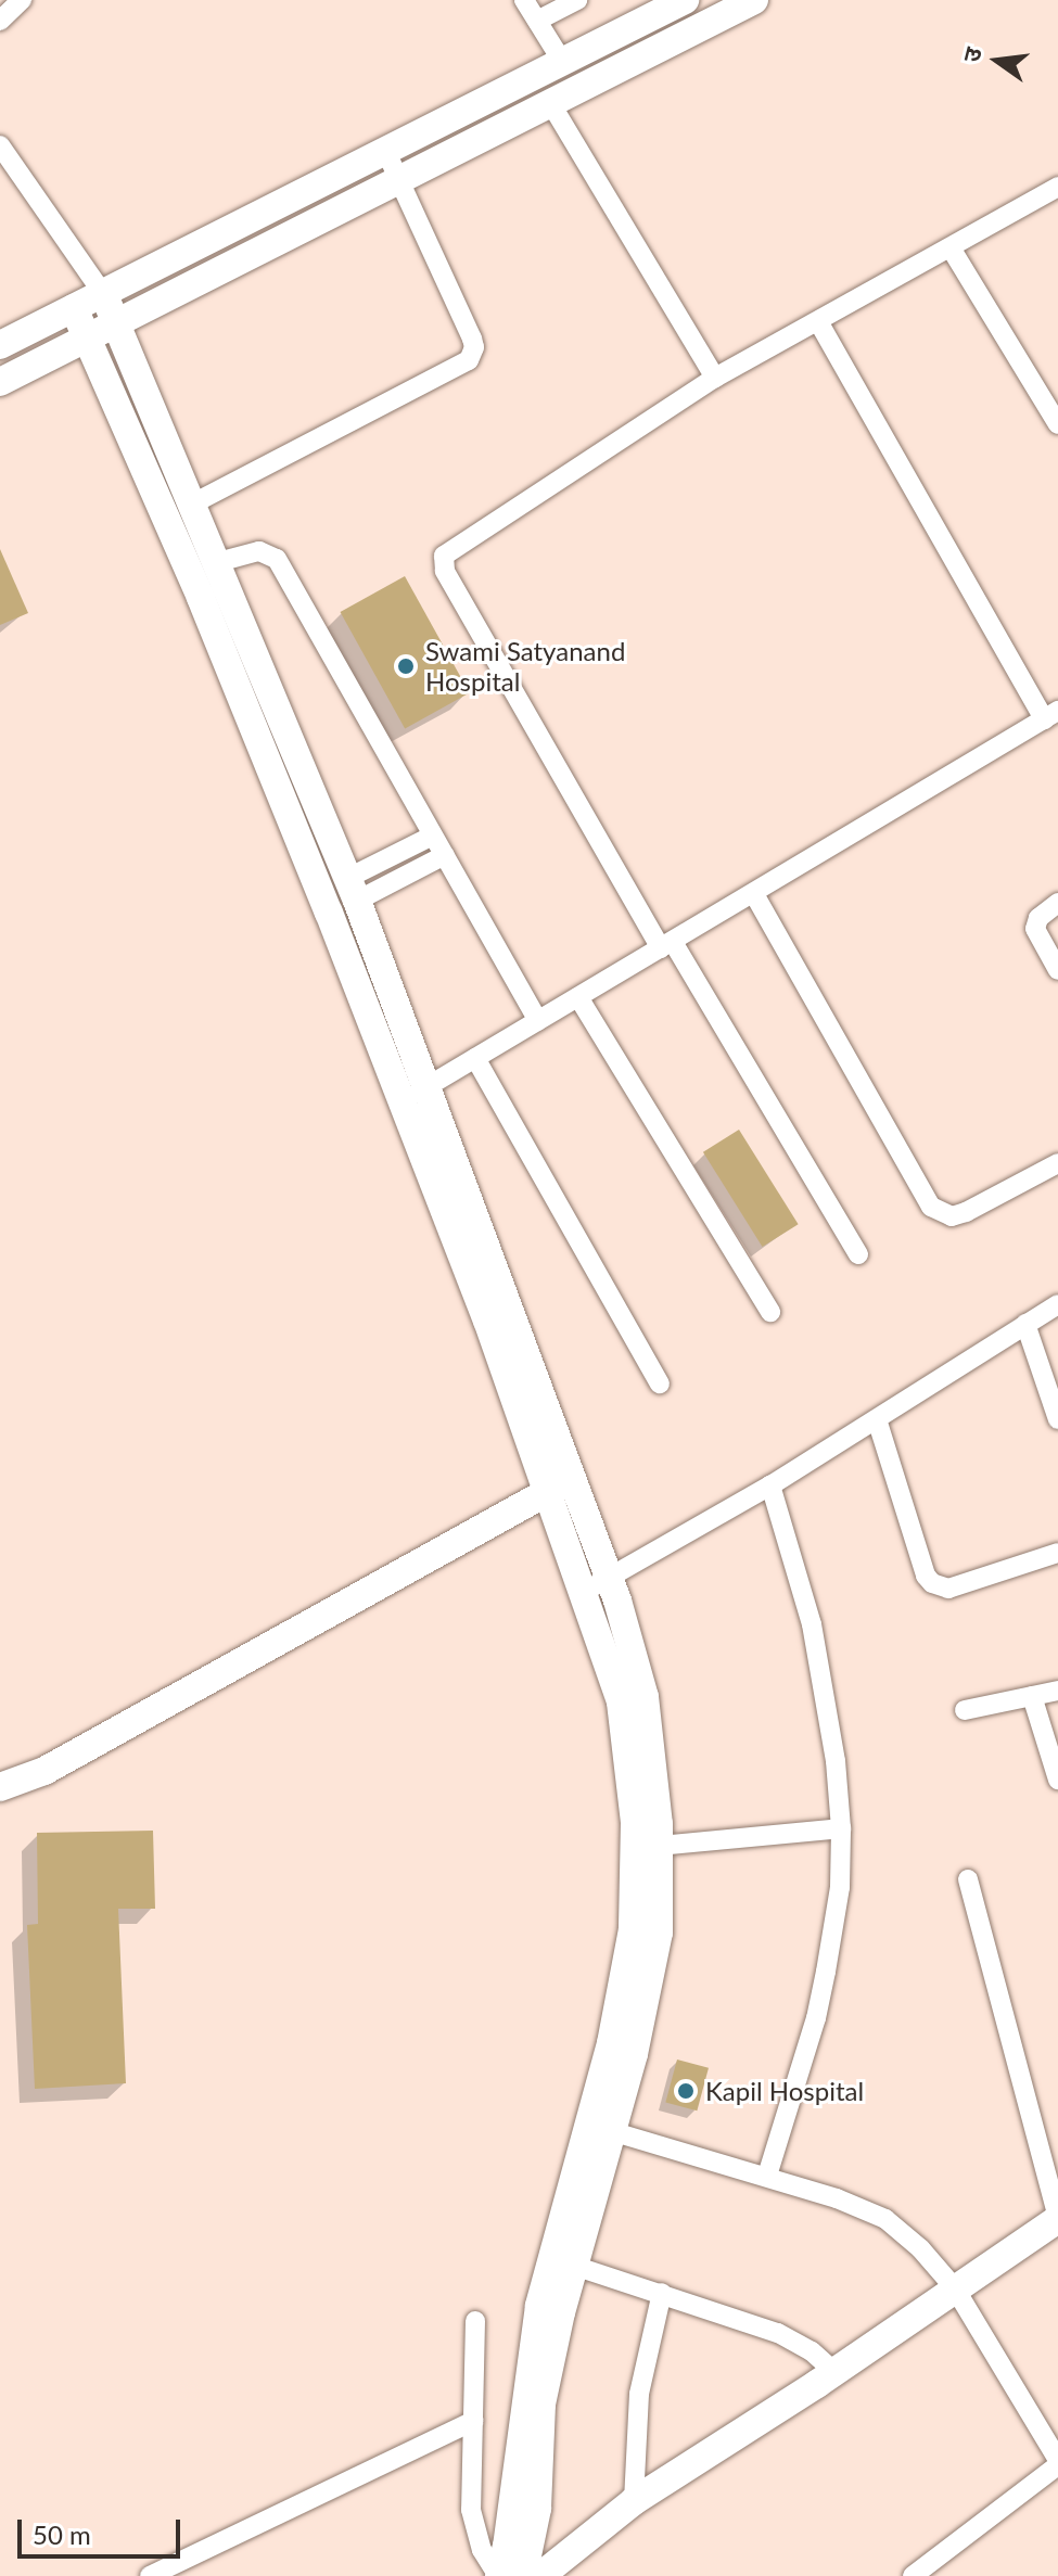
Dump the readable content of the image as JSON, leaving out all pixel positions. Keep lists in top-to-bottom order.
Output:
{
  "places": ["Swami Satyanand Hospital", "Kapil Hospital"],
  "scale_bar": "50 m",
  "north": "left"
}
